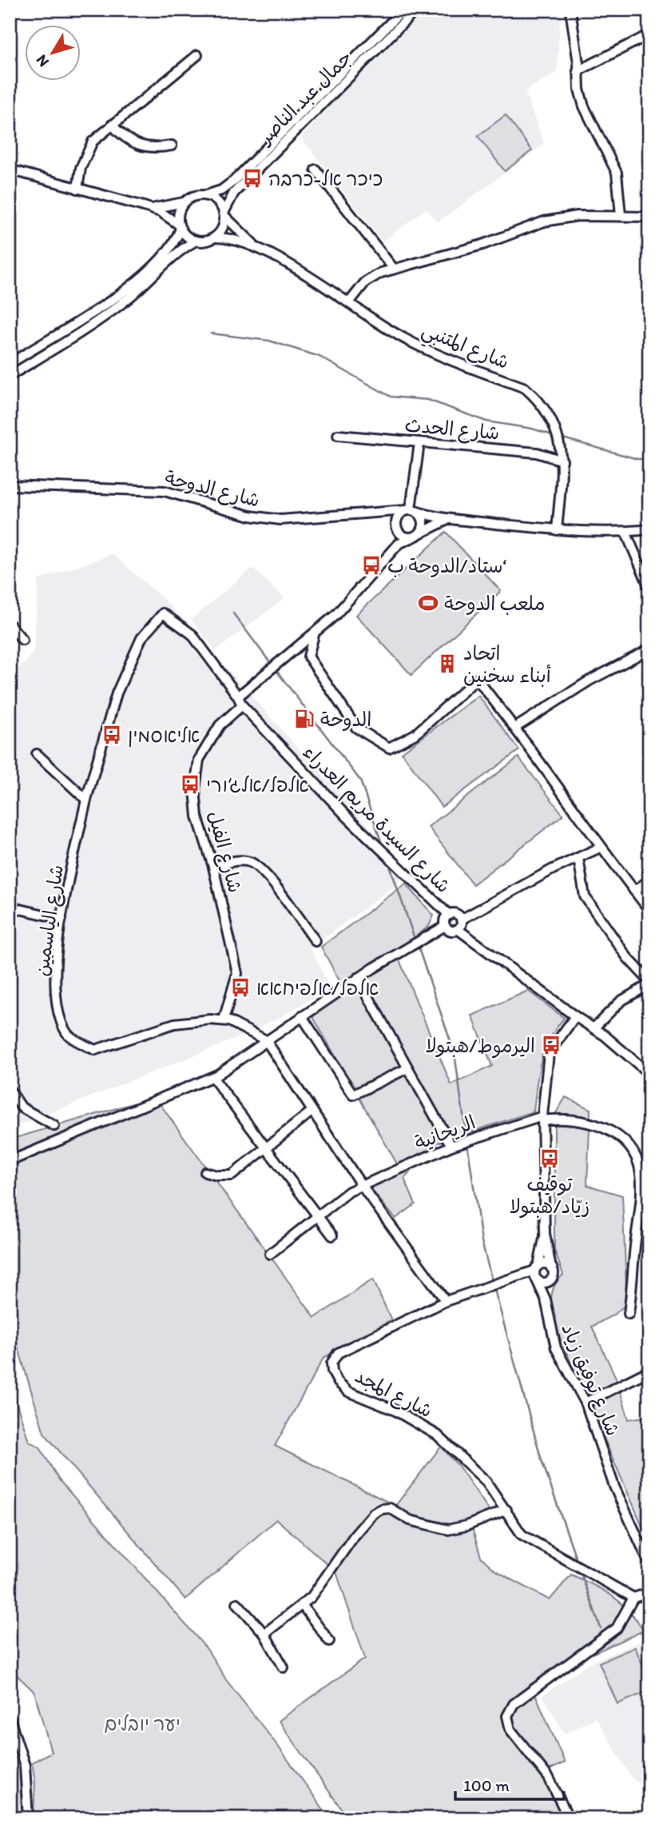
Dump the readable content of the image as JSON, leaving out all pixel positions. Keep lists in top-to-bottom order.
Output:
{
  "streets": {
    "street": [
      "جمال عبد الناصر",
      "شارع المتنبي",
      "شارع الحدث",
      "شارع الدوحة",
      "شارع السيدة مريم العدراء",
      "شارع الفيل",
      "شارع الياسمين",
      "الريحانية",
      "شارع توفيق زياد",
      "شارع المجد"
    ]
  },
  "crossings": [
    ["شارع المتنبي", "شارع الحدث"],
    ["شارع المتنبي", "شارع الدوحة"],
    ["شارع السيدة مريم العدراء", "شارع الفيل"],
    ["شارع السيدة مريم العدراء", "شارع الياسمين"],
    ["شارع الفيل", "شارع الياسمين"]
  ],
  "parks": ["יער יובלים"],
  "places": {
    "bus stop": [
      "כיכר אל-כרבה",
      "ستاد/الدوحة ب‘",
      "אליאסמין",
      "אלפל/אלג׳ורי",
      "אלפל/אלפיחאא",
      "اليرموط/هبتولا",
      "توقيف زيّاد/هبتولا"
    ],
    "sports": ["ملعب الدوحة"],
    "building": ["اتحاد أبناء سخنين"],
    "fuel station": ["الدوحة"]
  },
  "scale_bar": "100 m",
  "north": "bottom left"
}
